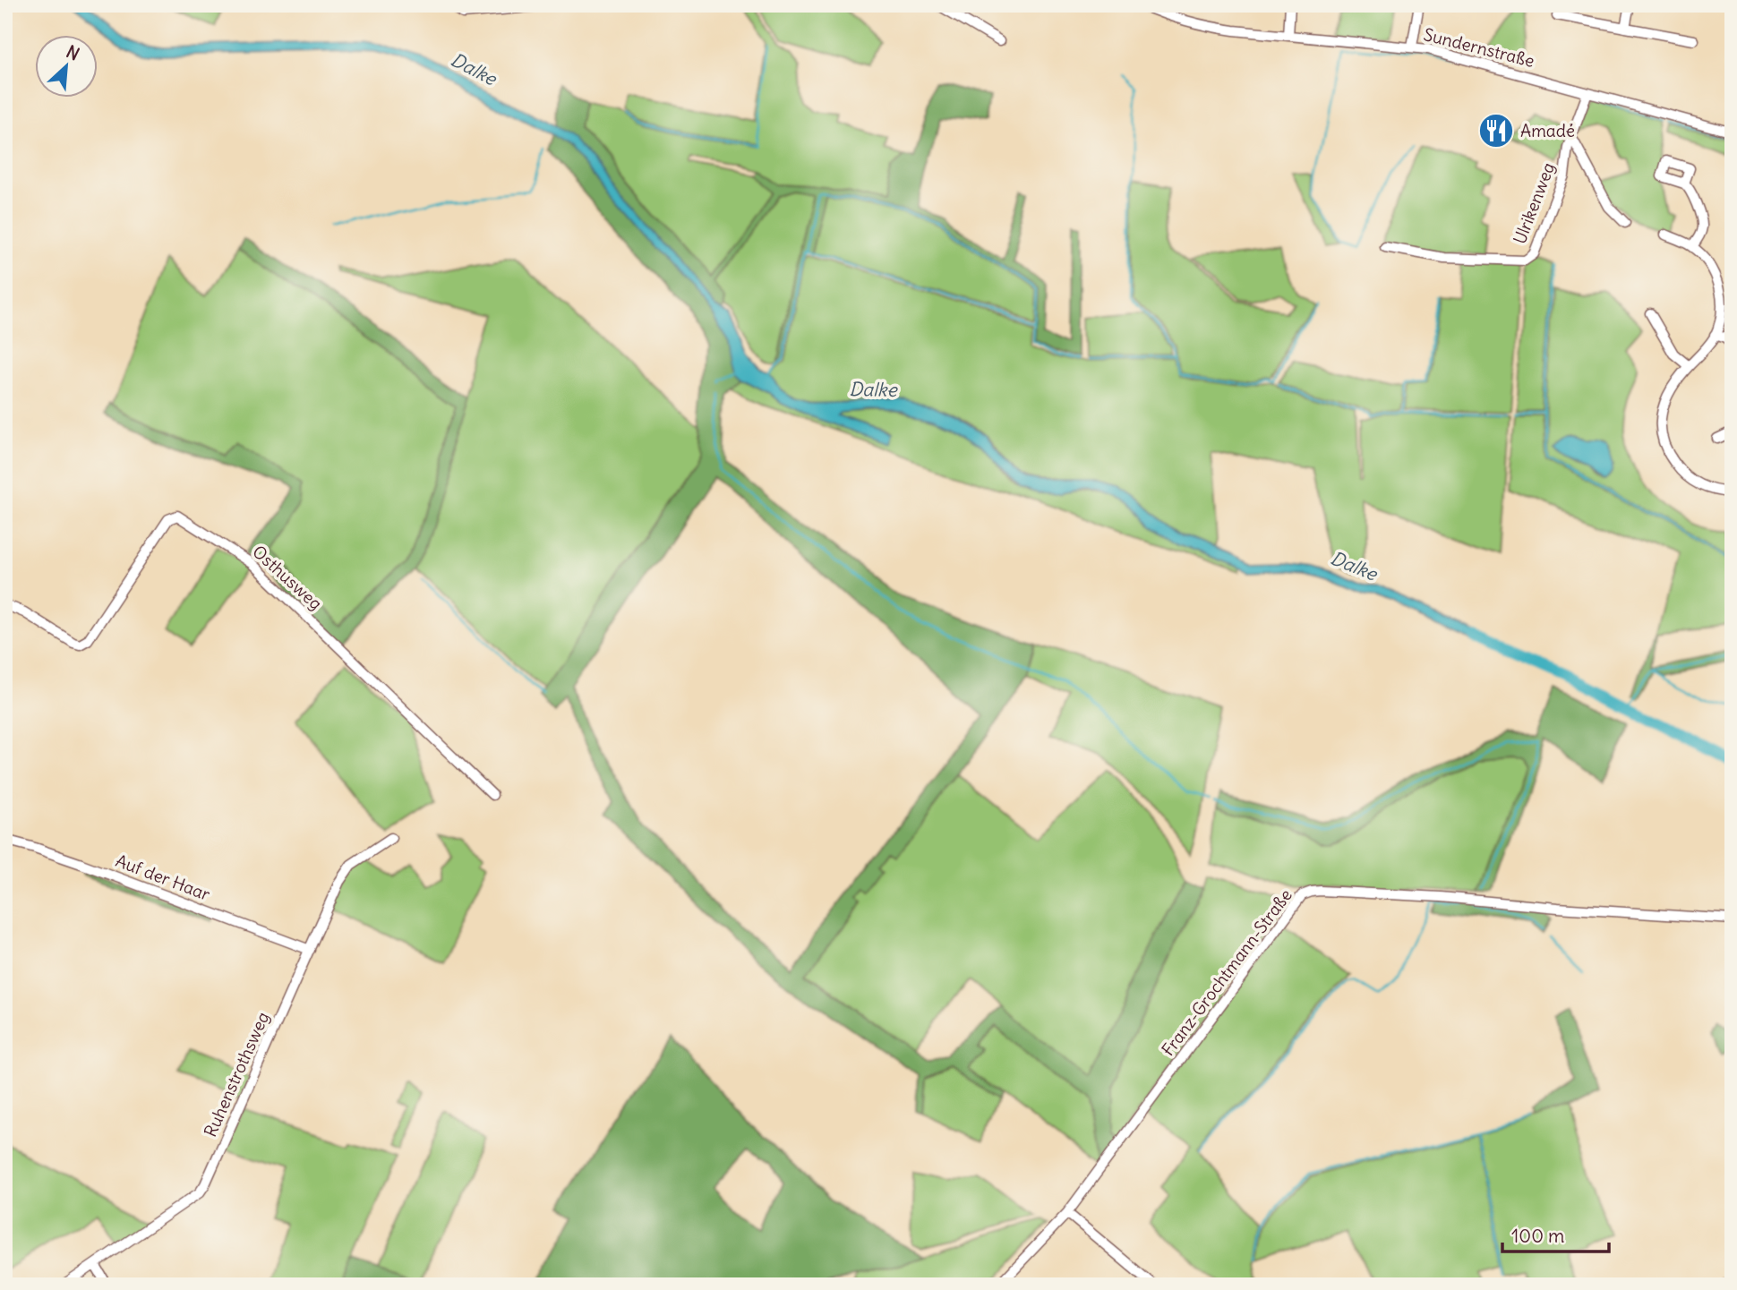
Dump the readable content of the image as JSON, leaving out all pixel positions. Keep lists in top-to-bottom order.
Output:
{
  "streets": {
    "street": [
      "Sundernstraße",
      "Ulrikenweg",
      "Osthusweg",
      "Auf der Haar",
      "Franz-Grochtmann-Straße",
      "Ruhenstrothsweg"
    ]
  },
  "crossings": [
    ["Sundernstraße", "Ulrikenweg"],
    ["Auf der Haar", "Ruhenstrothsweg"]
  ],
  "water": ["Dalke"],
  "places": {
    "restaurant": ["Amadé"]
  },
  "scale_bar": "100 m",
  "north": "top right"
}
